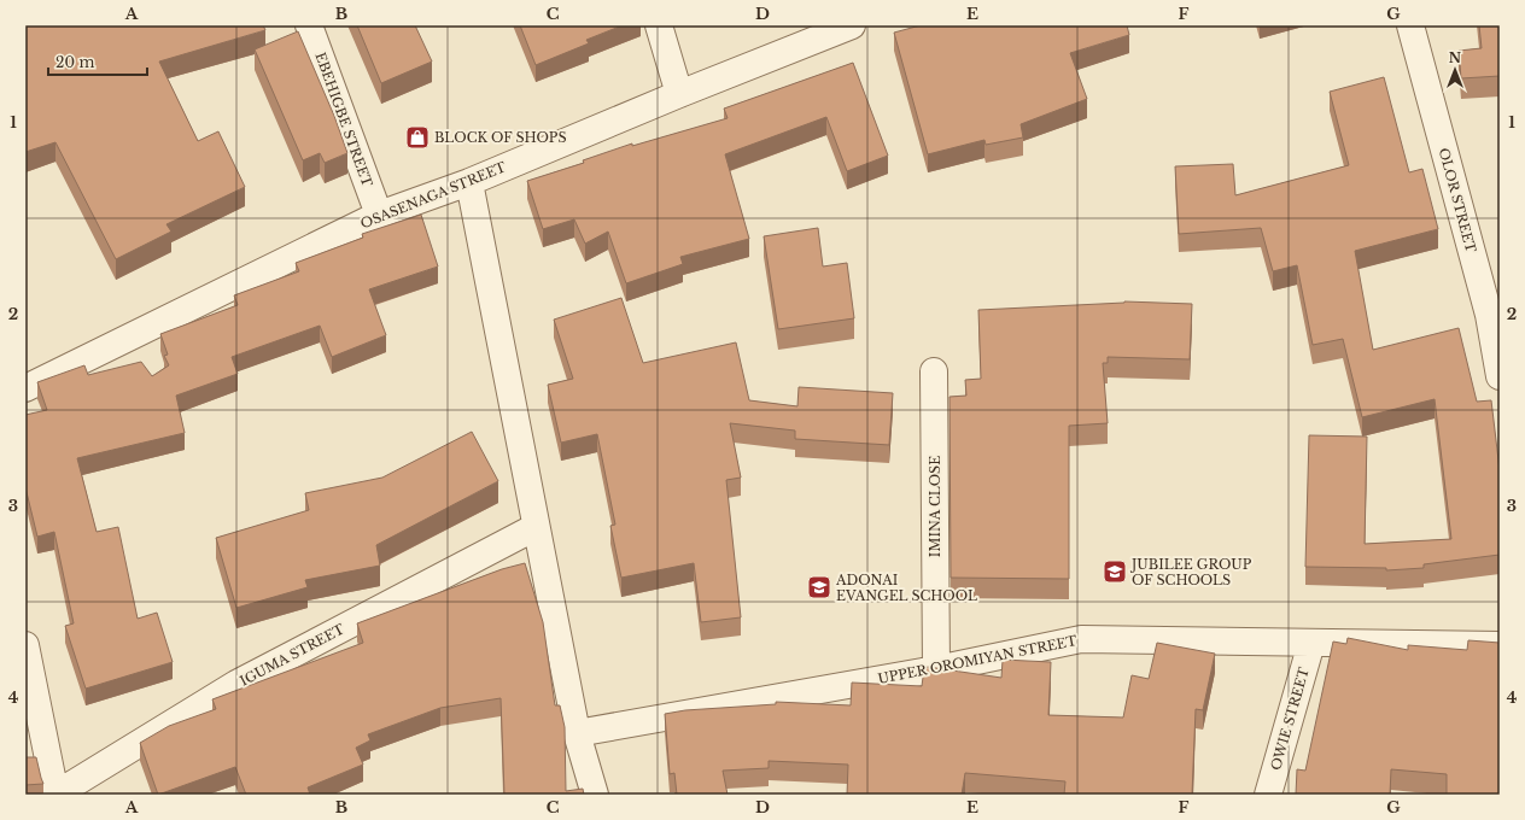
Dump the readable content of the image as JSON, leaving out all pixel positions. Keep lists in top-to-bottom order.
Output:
{
  "streets": {
    "street": [
      "EBEHIGBE STREET",
      "OSASENAGA STREET",
      "OLOR STREET",
      "IMINA CLOSE",
      "IGUMA STREET",
      "UPPER OROMIYAN STREET",
      "OWIE STREET"
    ]
  },
  "crossings": [
    ["EBEHIGBE STREET", "OSASENAGA STREET"],
    ["IMINA CLOSE", "UPPER OROMIYAN STREET"],
    ["UPPER OROMIYAN STREET", "OWIE STREET"]
  ],
  "places": {
    "shop": ["BLOCK OF SHOPS"],
    "school or university": ["JUBILEE GROUP OF SCHOOLS", "ADONAI EVANGEL SCHOOL"]
  },
  "scale_bar": "20 m",
  "north": "top",
  "grid": {
    "columns": [
      "A",
      "B",
      "C",
      "D",
      "E",
      "F",
      "G"
    ],
    "rows": [
      "1",
      "2",
      "3",
      "4"
    ]
  }
}
